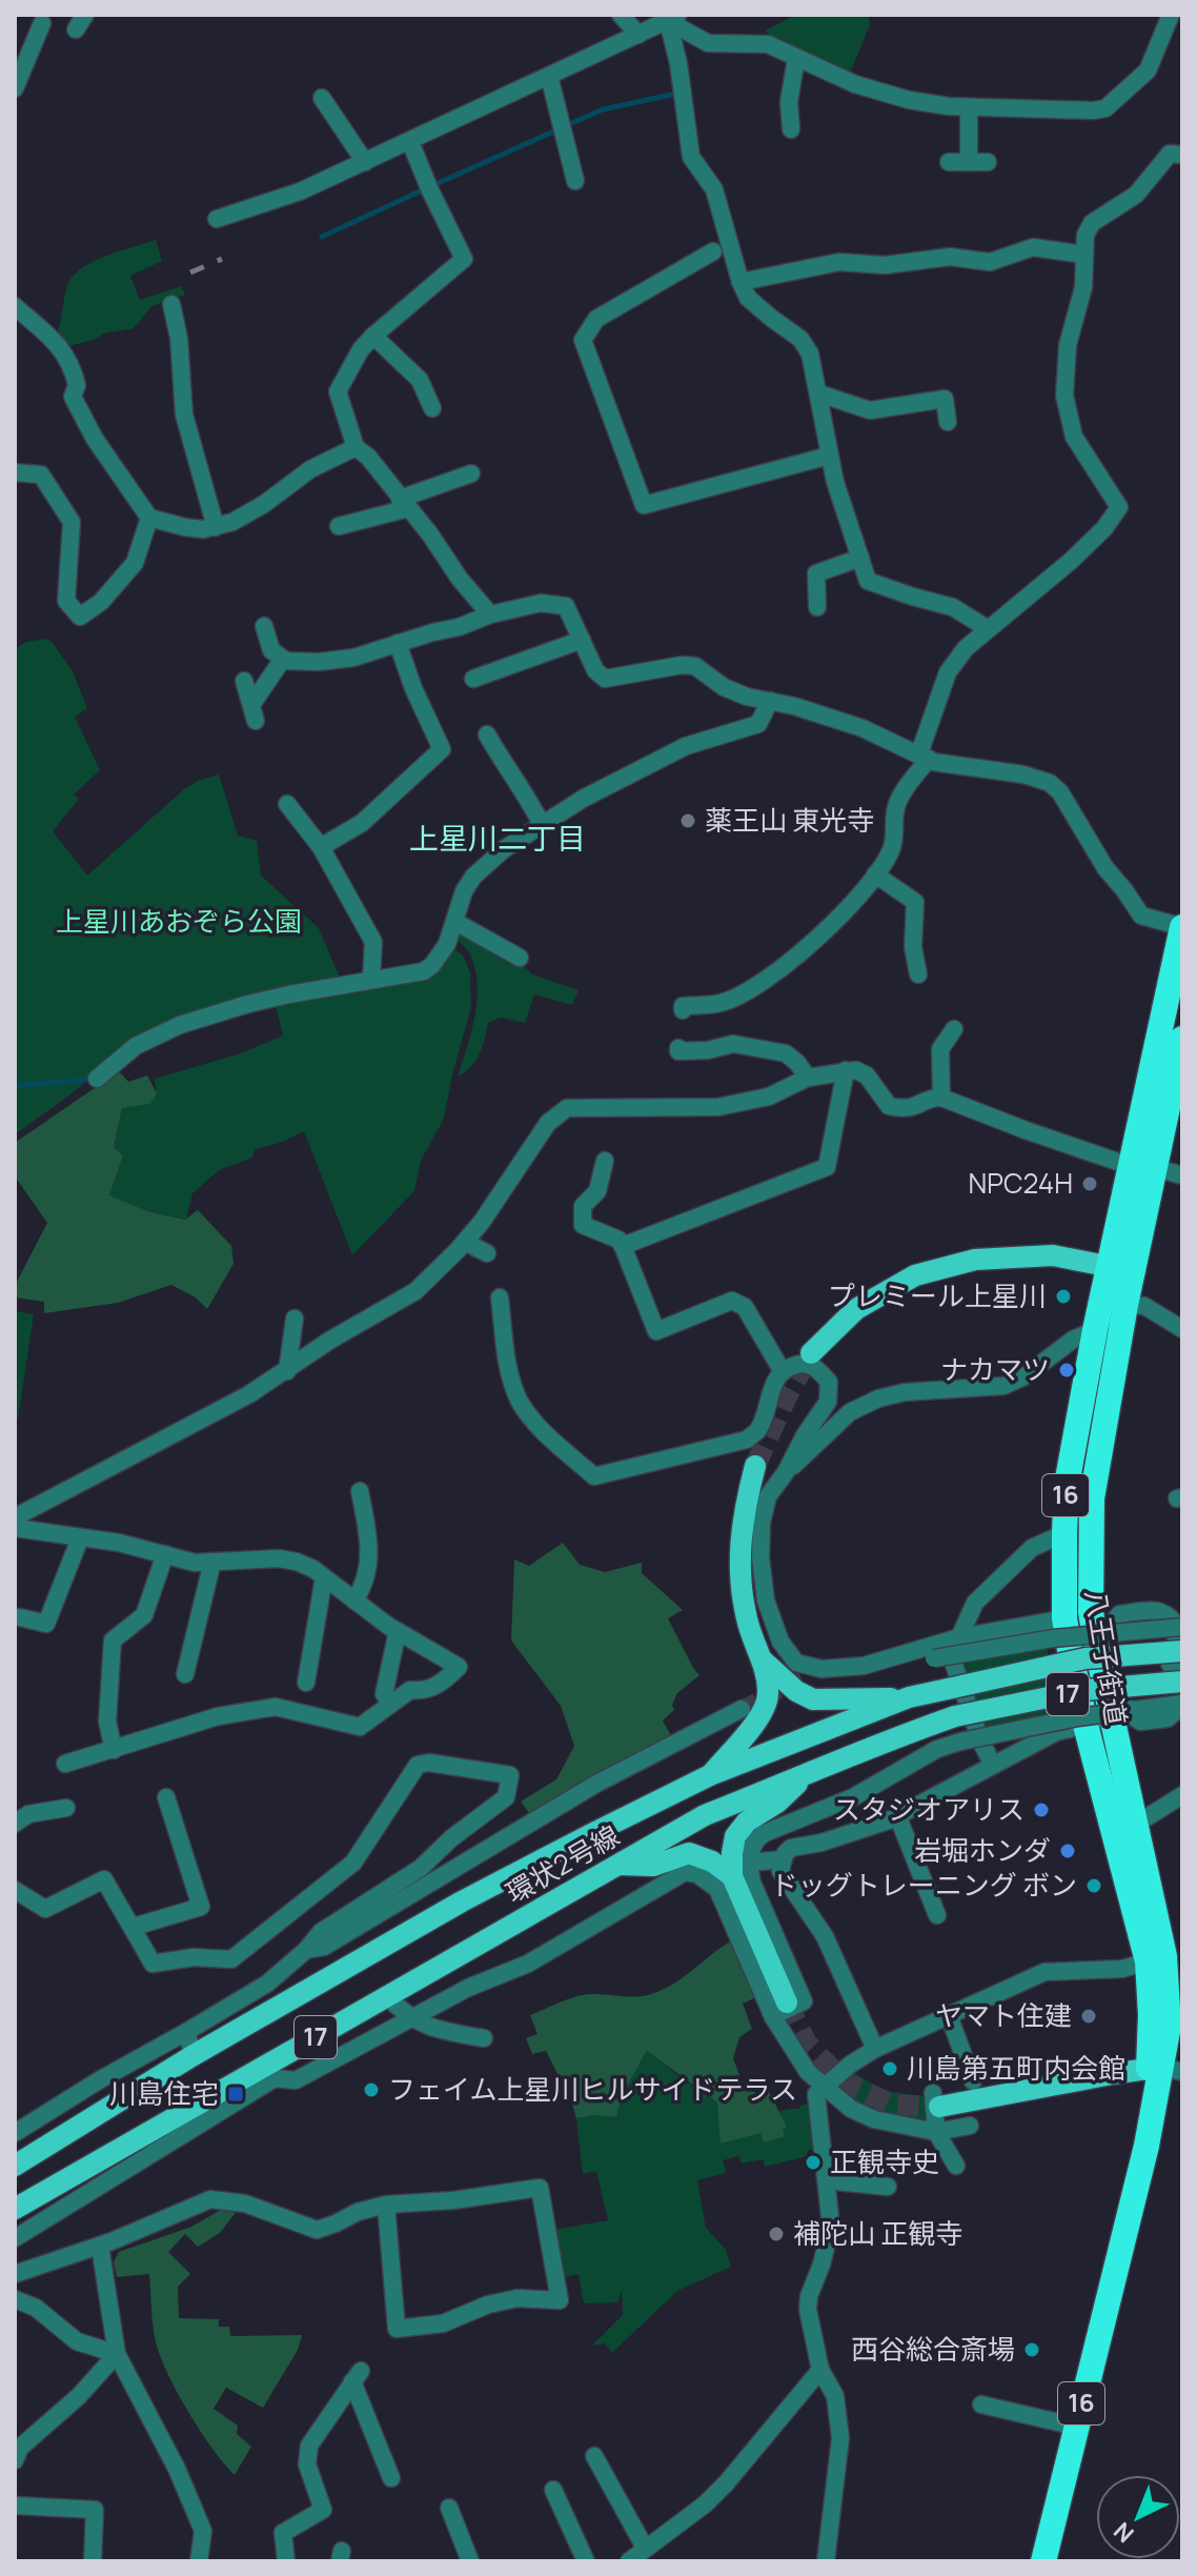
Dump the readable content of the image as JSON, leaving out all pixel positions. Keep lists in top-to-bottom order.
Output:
{
  "streets": {
    "highway": ["16", "八王子街道"],
    "main road": ["17", "環状2号線"]
  },
  "districts": ["上星川二丁目"],
  "parks": ["上星川あおぞら公園"],
  "places": {
    "other": [
      "薬王山 東光寺",
      "NPC24H",
      "プレミール上星川",
      "ナカマツ",
      "スタジオアリス",
      "岩堀ホンダ",
      "ドッグトレーニング ボン",
      "ヤマト住建",
      "川島第五町内会館",
      "フェイム上星川ヒルサイドテラス",
      "正観寺史",
      "補陀山 正観寺",
      "西谷総合斎場"
    ],
    "transit": ["川島住宅"]
  },
  "north": "bottom left"
}
